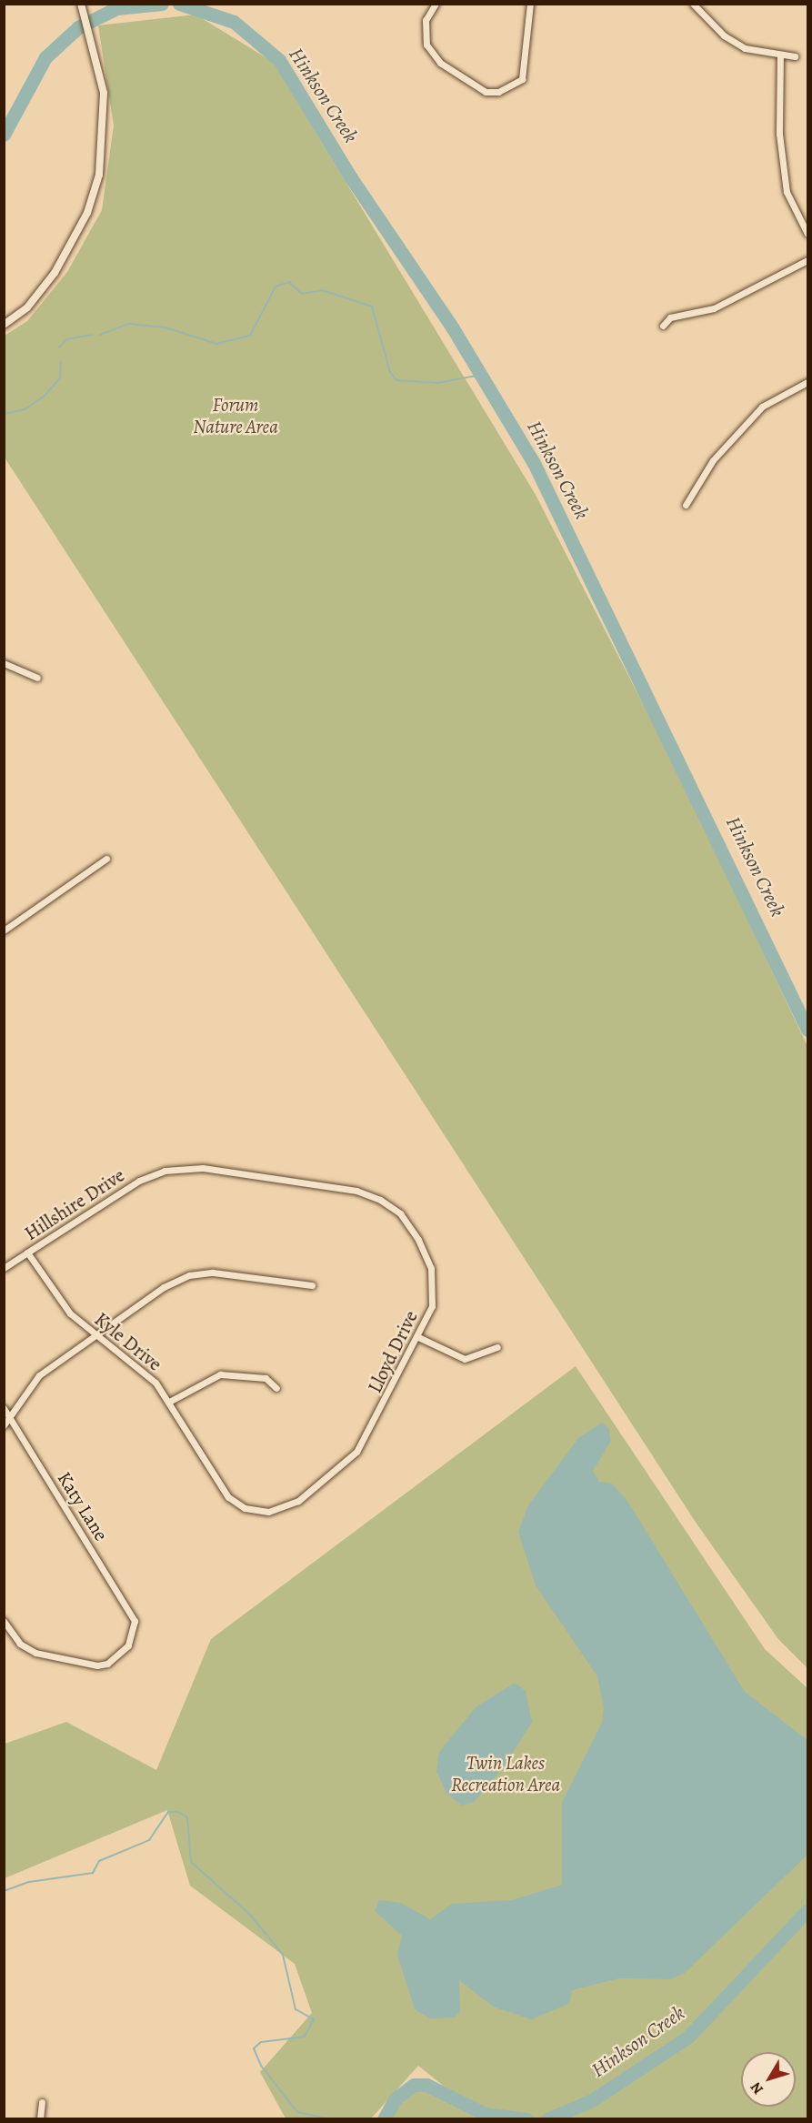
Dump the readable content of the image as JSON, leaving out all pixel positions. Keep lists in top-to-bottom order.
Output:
{
  "streets": {
    "street": [
      "Hillshire Drive",
      "Kyle Drive",
      "Lloyd Drive",
      "Katy Lane"
    ]
  },
  "crossings": [
    ["Hillshire Drive", "Kyle Drive"],
    ["Hillshire Drive", "Lloyd Drive"],
    ["Kyle Drive", "Lloyd Drive"]
  ],
  "water": ["Hinkson Creek"],
  "parks": ["Forum Nature Area", "Twin Lakes Recreation Area"],
  "north": "bottom left"
}
